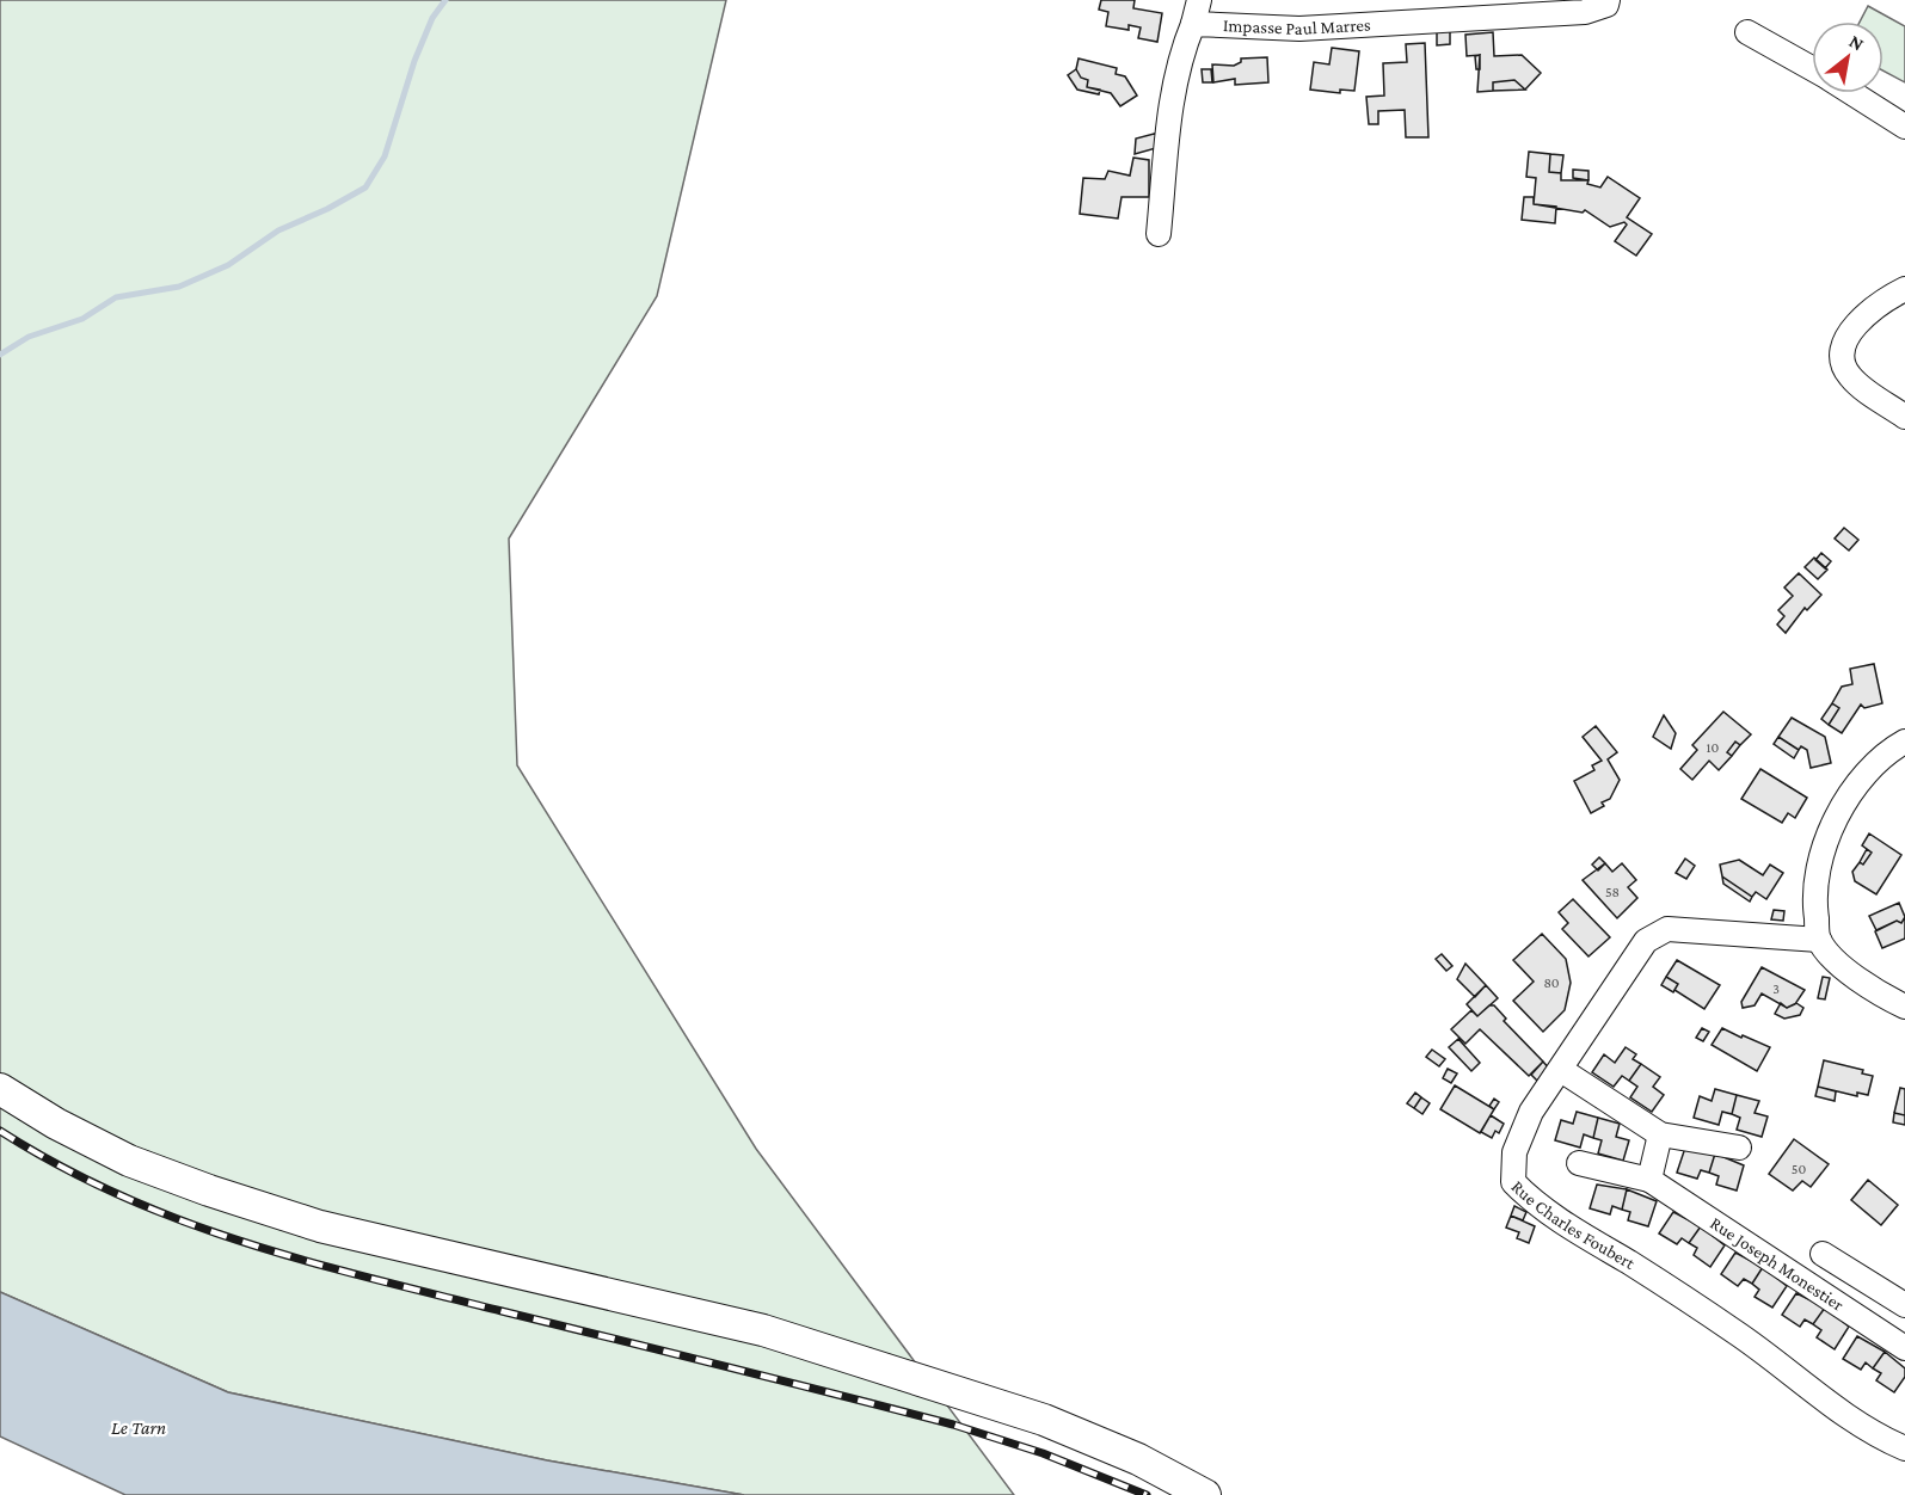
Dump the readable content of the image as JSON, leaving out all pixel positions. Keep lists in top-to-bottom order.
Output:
{
  "streets": {
    "street": ["Impasse Paul Marres", "Rue Charles Foubert", "Rue Joseph Monestier"]
  },
  "water": ["Le Tarn"],
  "house_numbers": [
    "10",
    "58",
    "80",
    "3",
    "50"
  ],
  "north": "top right"
}
